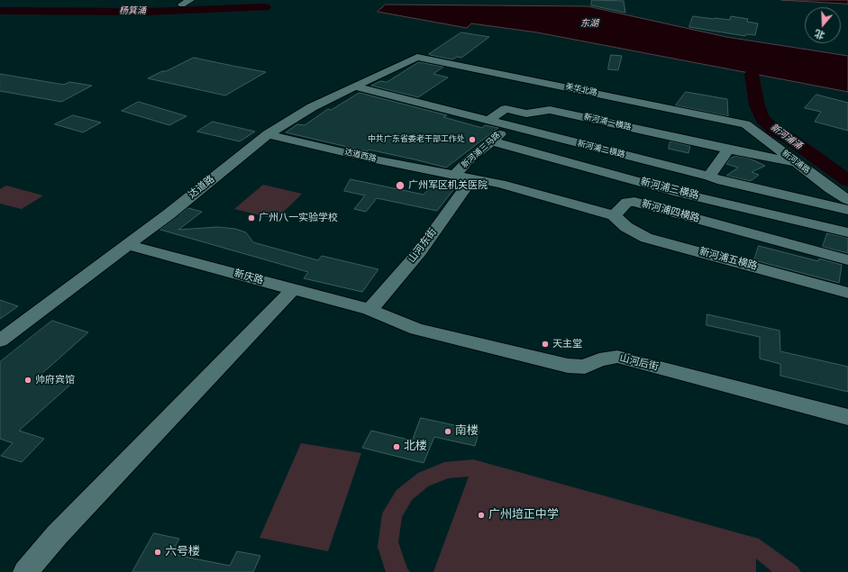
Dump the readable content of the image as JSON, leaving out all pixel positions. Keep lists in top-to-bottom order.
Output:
{
  "streets": {
    "street": [
      "美华北路",
      "新河浦一横路",
      "新河浦二横路",
      "新河浦三马路",
      "达道西路",
      "新河浦路",
      "达道路",
      "新河浦三横路",
      "新河浦四横路",
      "山河东街",
      "新河浦五横路",
      "新庆路",
      "山河后街"
    ]
  },
  "crossings": [
    ["美华北路", "新河浦路"],
    ["美华北路", "达道路"],
    ["新河浦一横路", "新河浦二横路"],
    ["新河浦一横路", "新河浦路"],
    ["新河浦二横路", "新河浦三马路"],
    ["新河浦二横路", "达道路"],
    ["新河浦三马路", "达道西路"],
    ["新河浦三马路", "新河浦三横路"],
    ["达道西路", "达道路"],
    ["达道路", "新庆路"],
    ["新河浦四横路", "新河浦五横路"],
    ["山河东街", "新庆路"],
    ["山河东街", "山河后街"],
    ["新庆路", "山河后街"]
  ],
  "water": ["杨箕涌", "东湖", "新河浦涌"],
  "places": [
    "中共广东省委老干部工作处",
    "广州军区机关医院",
    "广州八一实验学校",
    "天主堂",
    "帅府宾馆",
    "南楼",
    "北楼",
    "广州培正中学",
    "六号楼"
  ],
  "north": "bottom"
}
